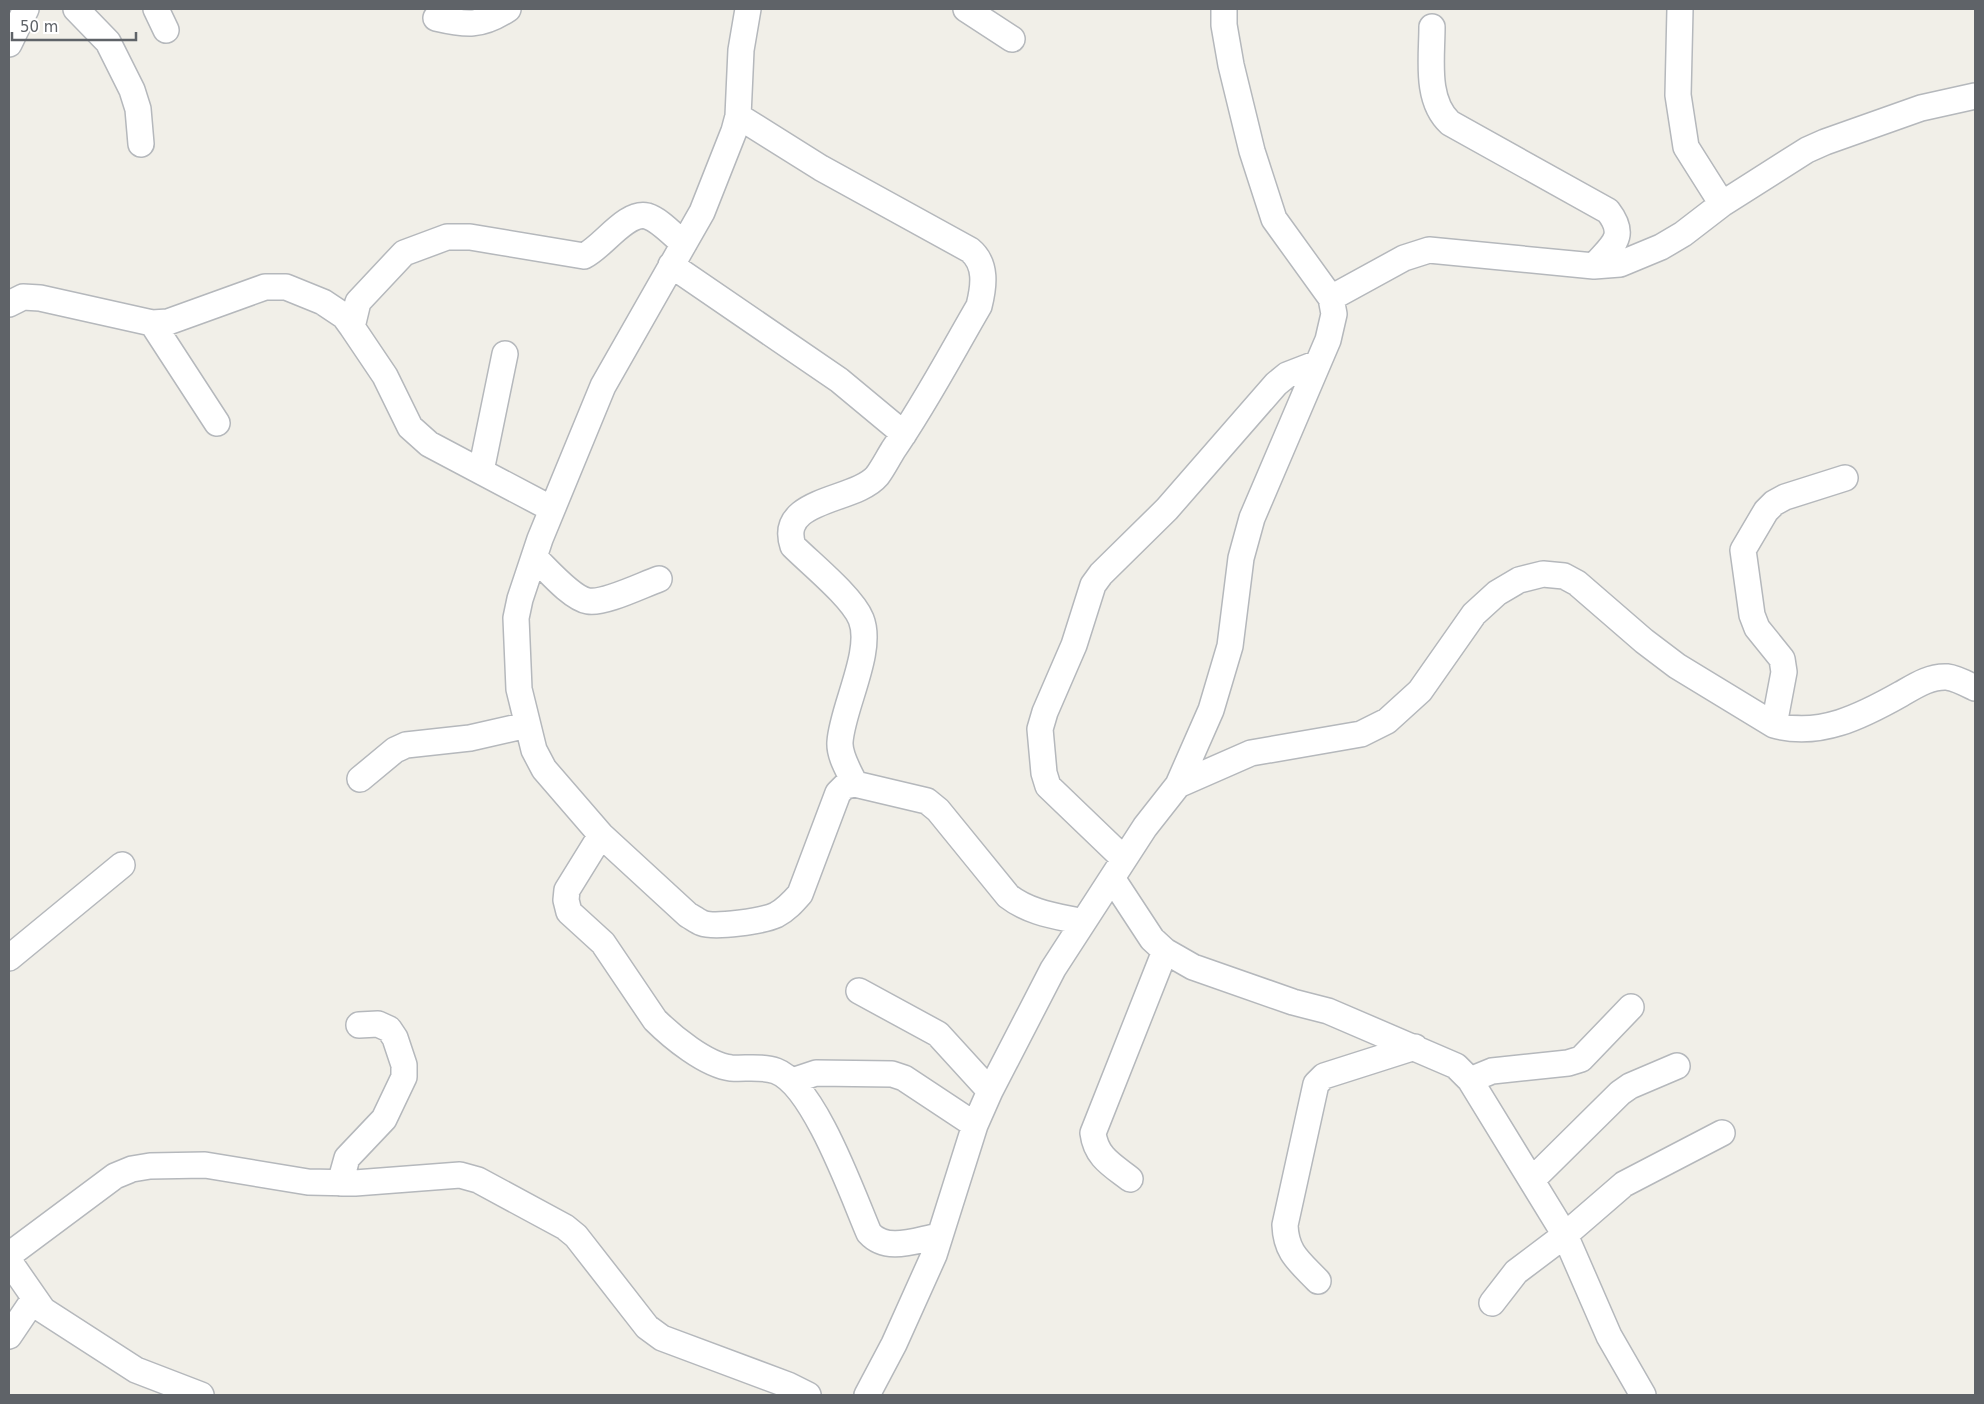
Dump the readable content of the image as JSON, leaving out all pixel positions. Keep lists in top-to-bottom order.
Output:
{
  "scale_bar": "50 m"
}
